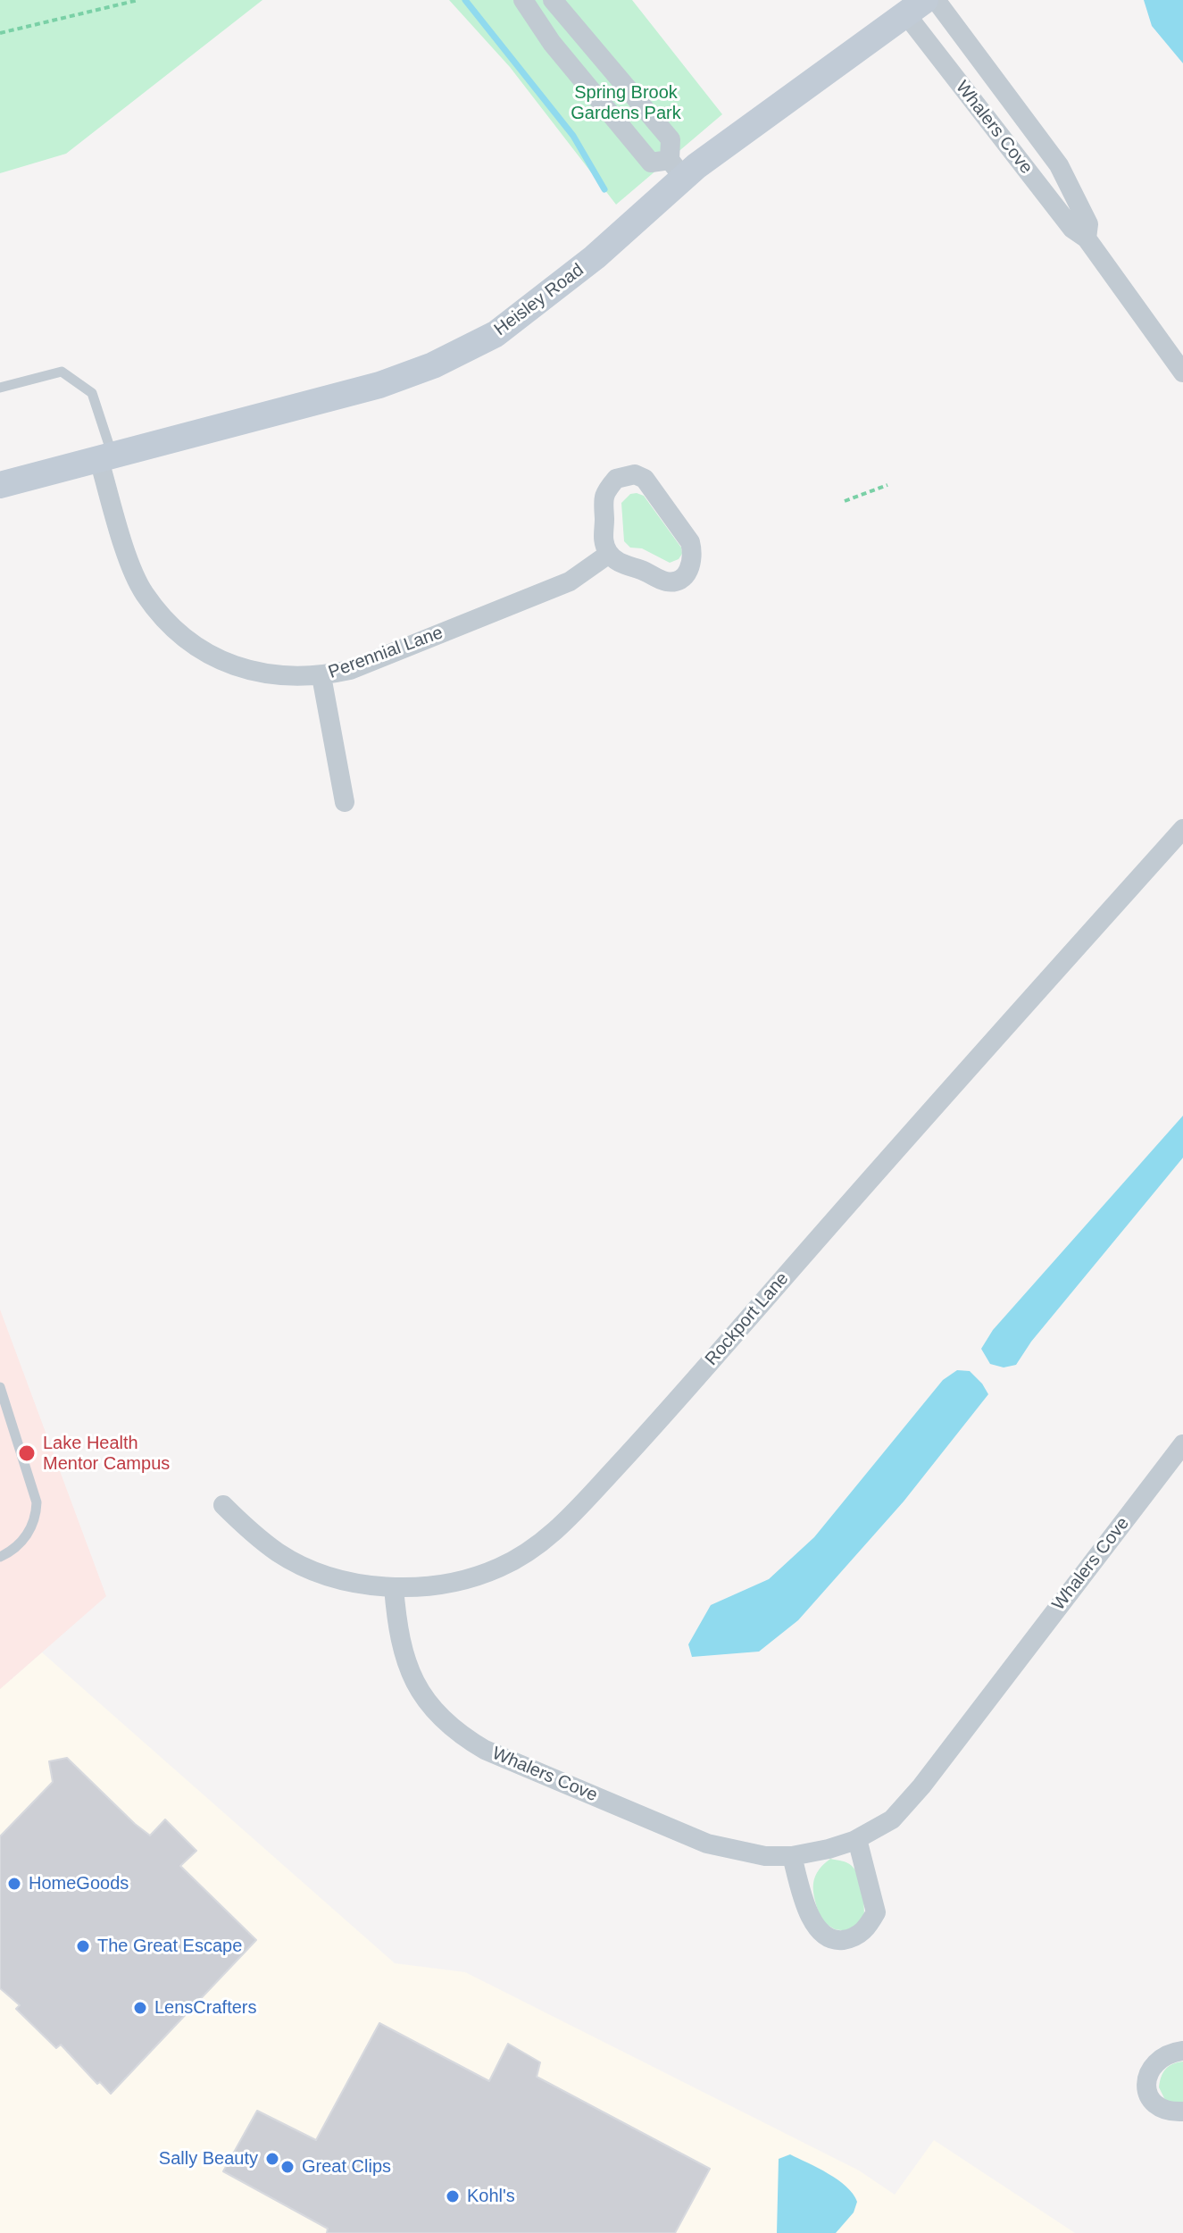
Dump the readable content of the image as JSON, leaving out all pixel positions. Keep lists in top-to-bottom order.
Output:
{
  "streets": {
    "street": [
      "Whalers Cove",
      "Heisley Road",
      "Perennial Lane",
      "Rockport Lane"
    ]
  },
  "crossings": [
    ["Whalers Cove", "Heisley Road"],
    ["Whalers Cove", "Rockport Lane"],
    ["Heisley Road", "Perennial Lane"]
  ],
  "parks": ["Spring Brook Gardens Park"],
  "places": [
    "Lake Health Mentor Campus",
    "HomeGoods",
    "The Great Escape",
    "LensCrafters",
    "Sally Beauty",
    "Great Clips",
    "Kohl's"
  ]
}
